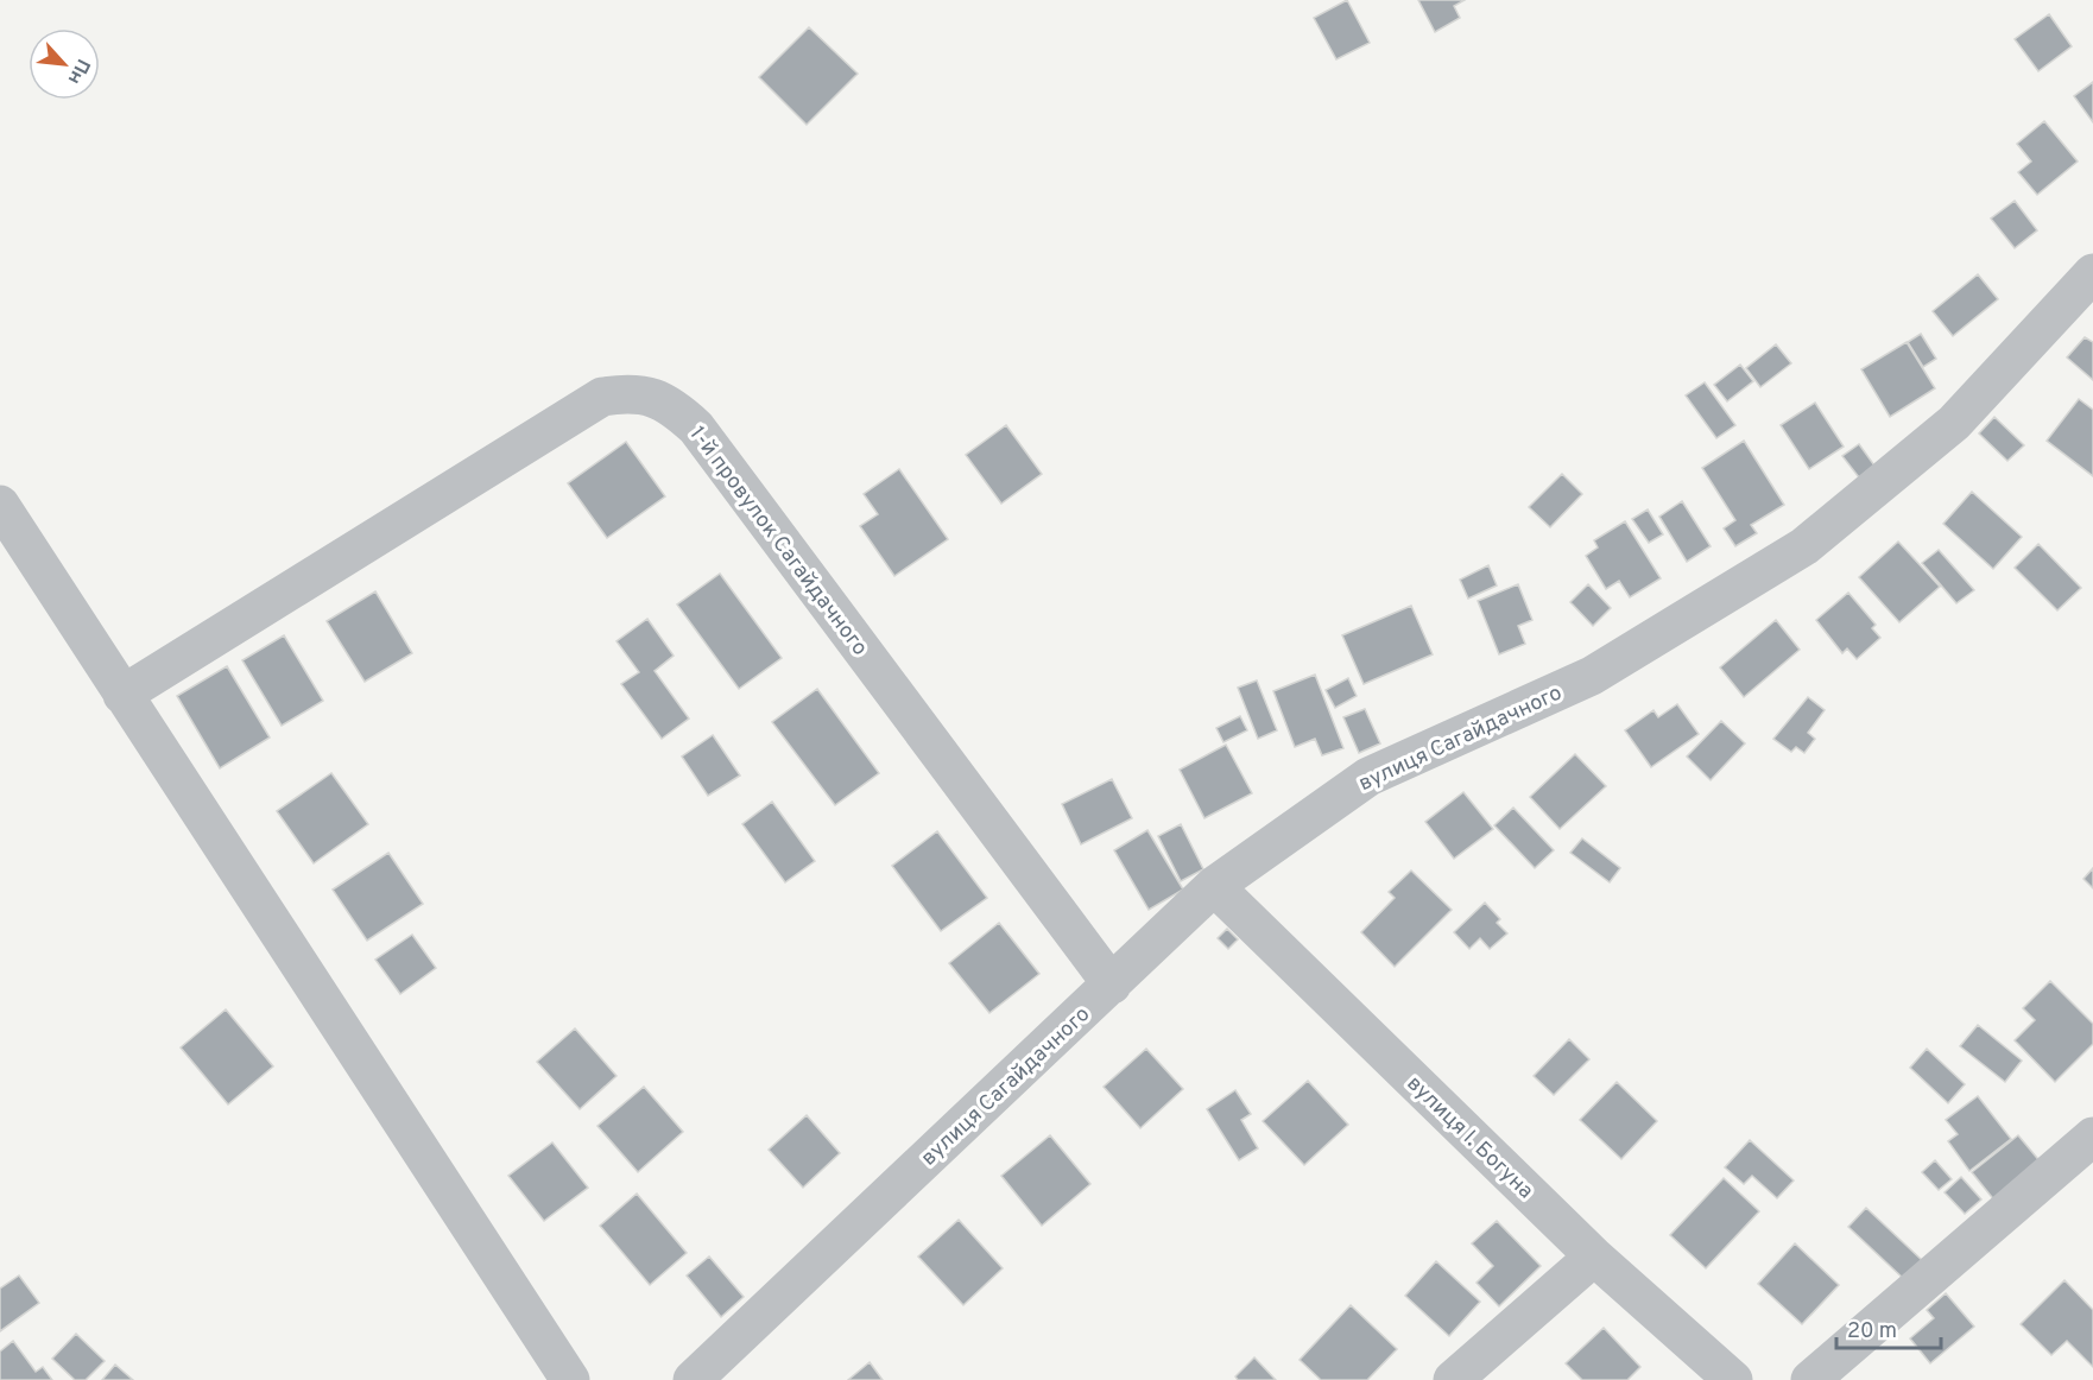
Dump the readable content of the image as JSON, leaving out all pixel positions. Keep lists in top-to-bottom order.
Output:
{
  "streets": {
    "street": ["1-й провулок Сагайдачного", "вулиця Сагайдачного", "вулиця І. Богуна"]
  },
  "crossings": [
    ["1-й провулок Сагайдачного", "вулиця Сагайдачного"],
    ["вулиця Сагайдачного", "вулиця І. Богуна"]
  ],
  "scale_bar": "20 m",
  "north": "bottom right"
}
